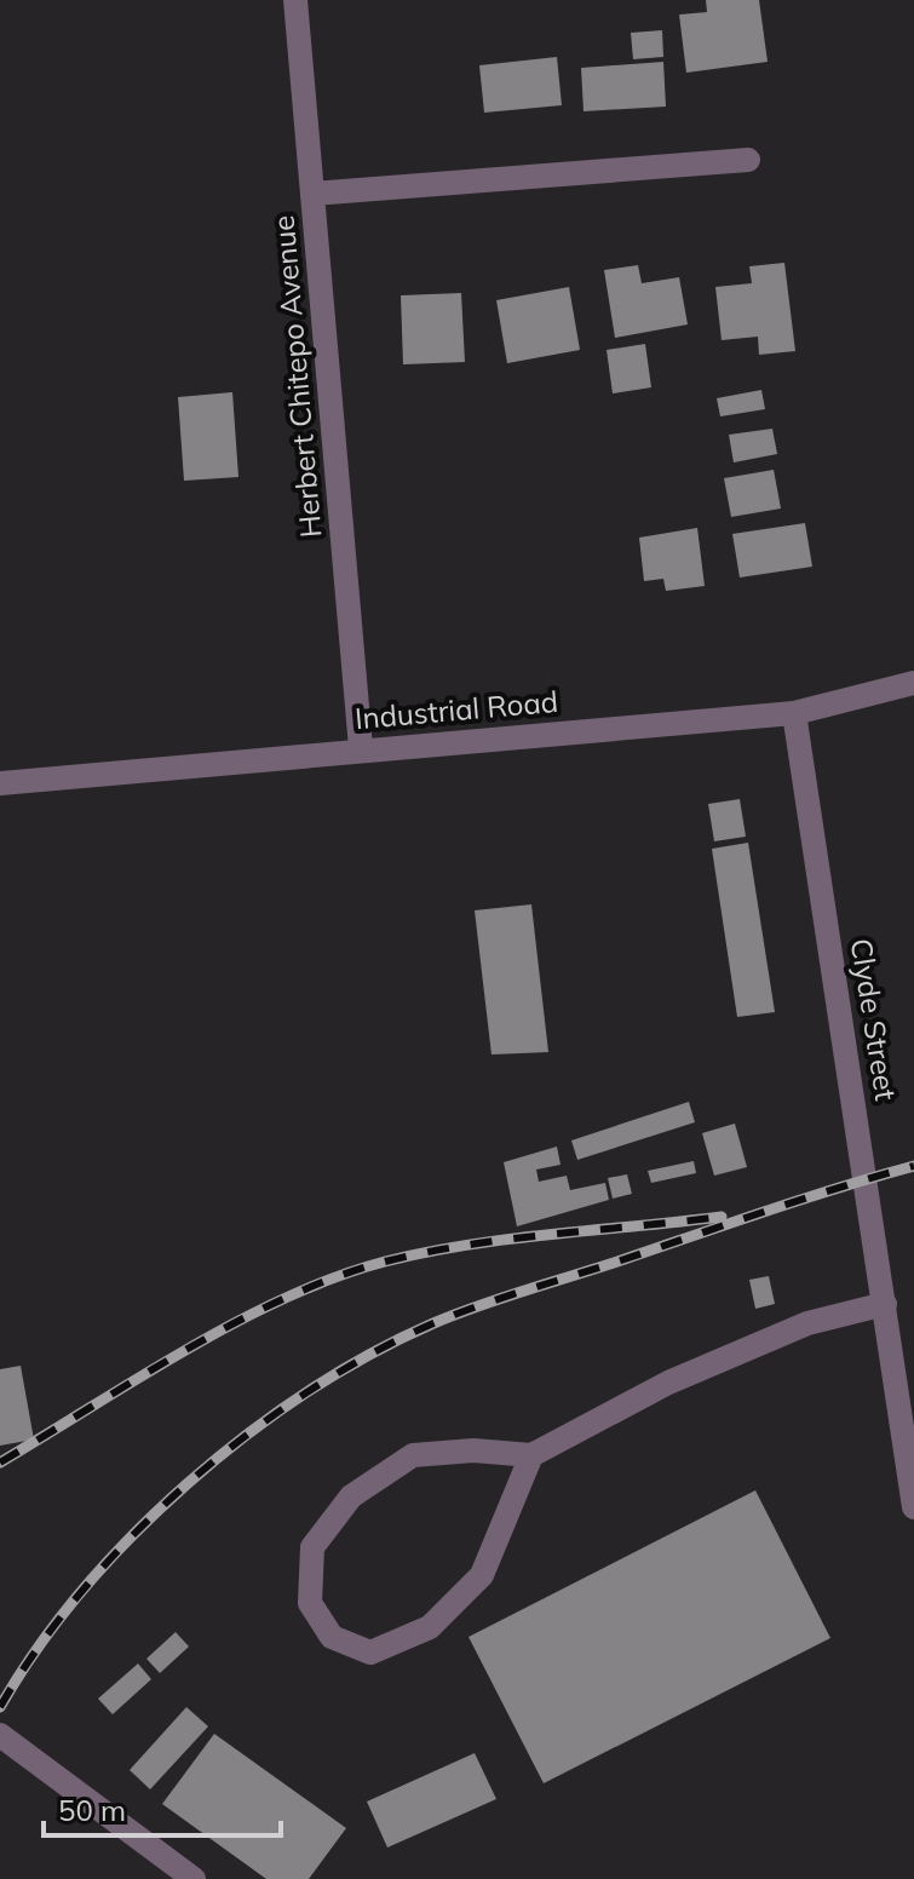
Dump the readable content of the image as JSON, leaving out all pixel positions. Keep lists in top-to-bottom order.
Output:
{
  "streets": {
    "street": ["Herbert Chitepo Avenue", "Industrial Road", "Clyde Street"]
  },
  "crossings": [
    ["Herbert Chitepo Avenue", "Industrial Road"],
    ["Industrial Road", "Clyde Street"]
  ],
  "scale_bar": "50 m"
}
